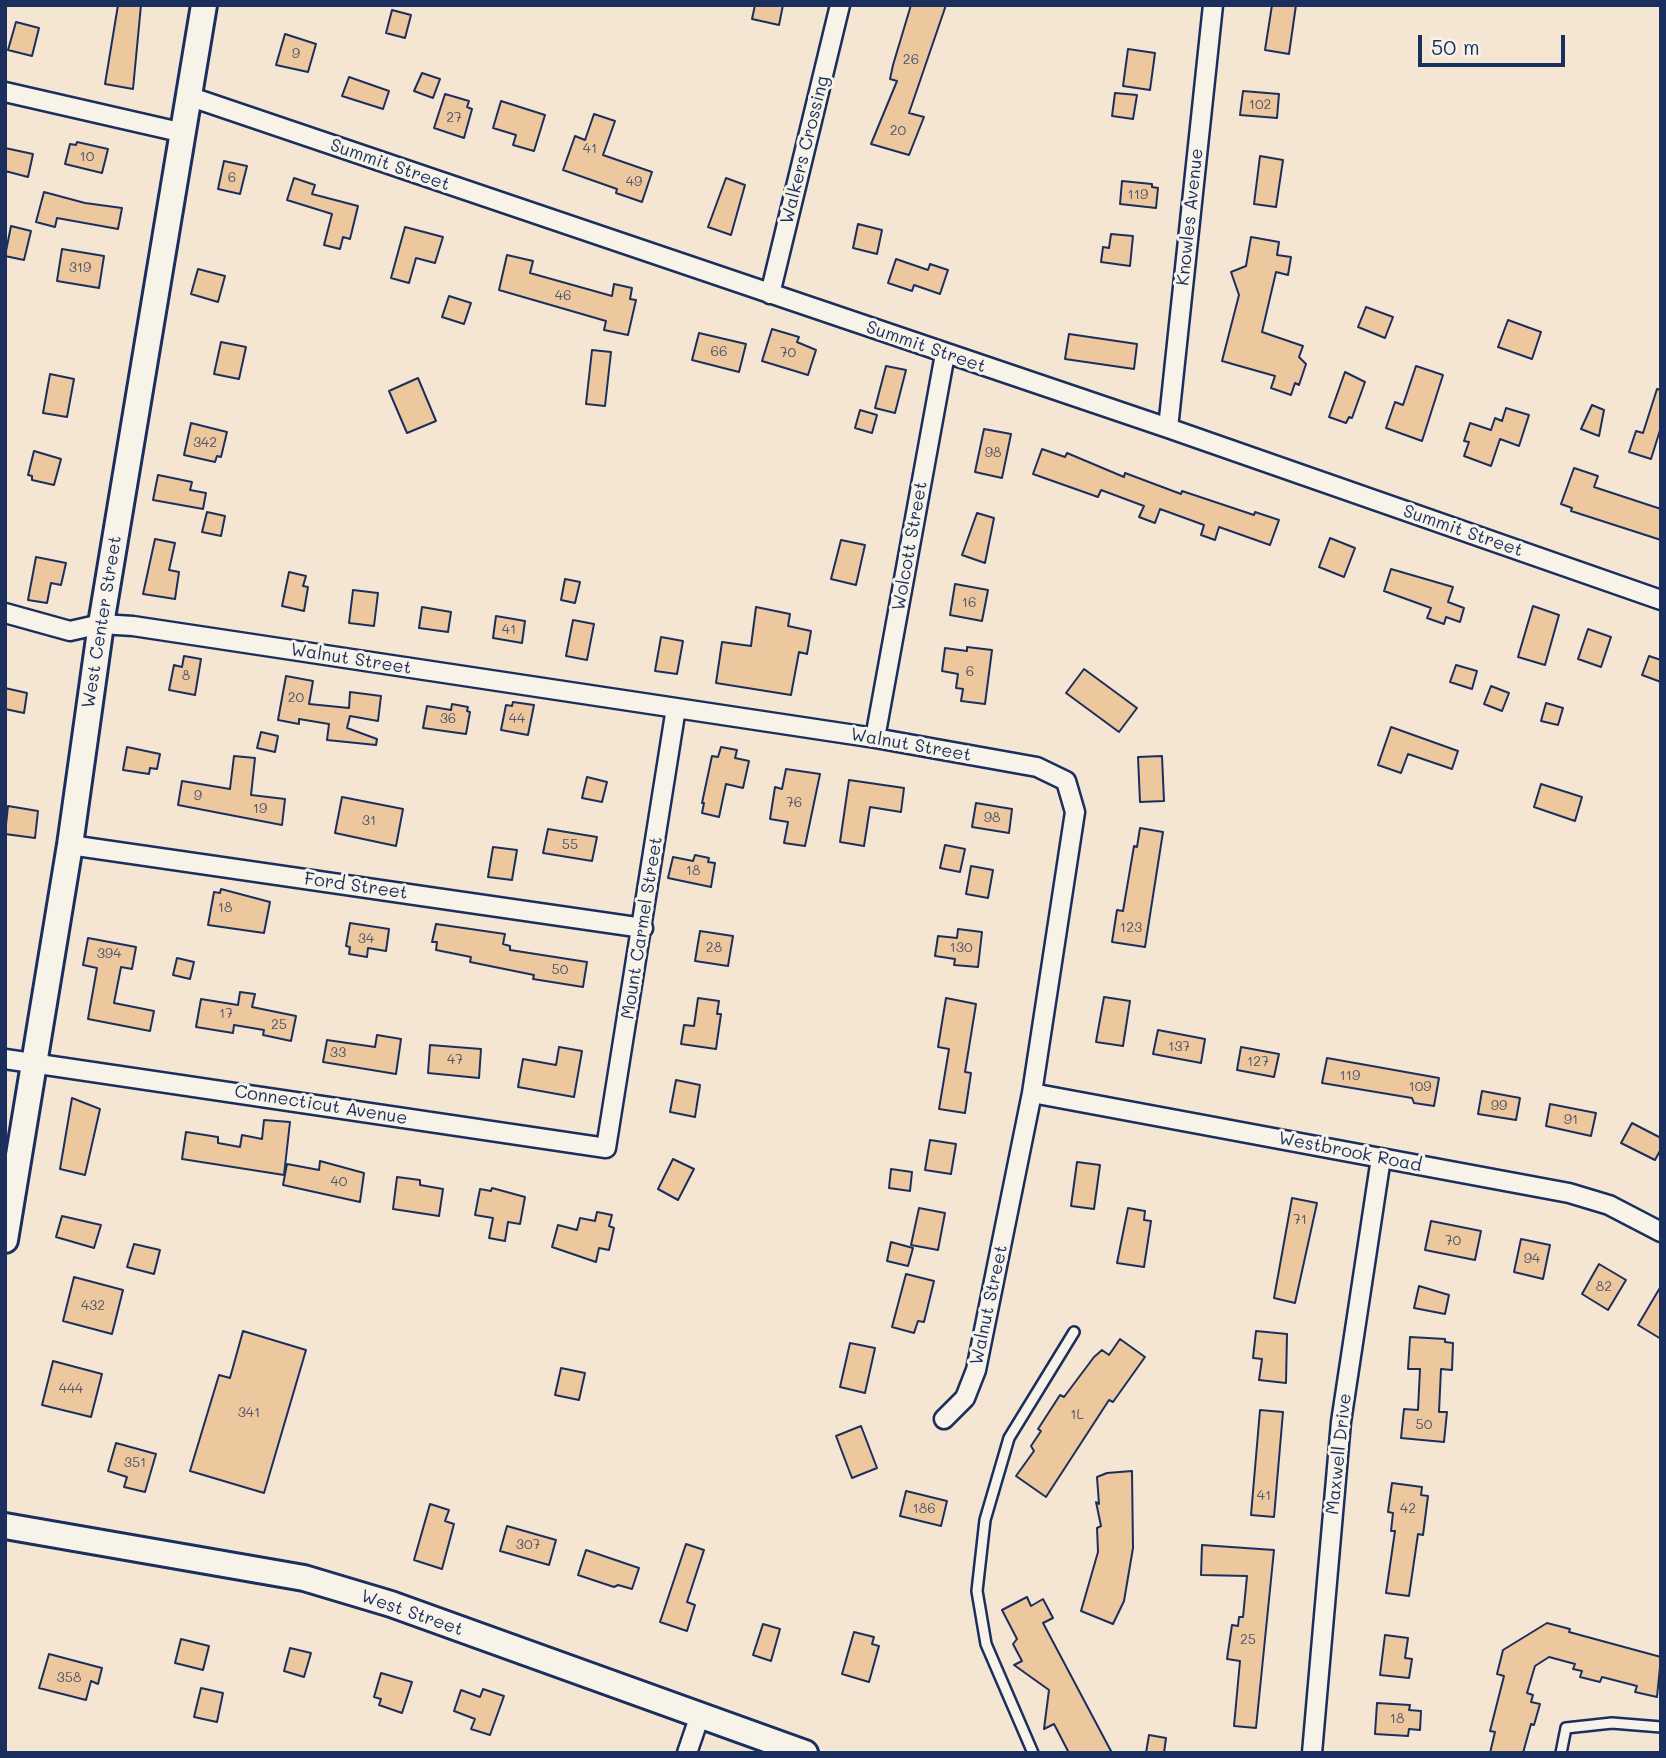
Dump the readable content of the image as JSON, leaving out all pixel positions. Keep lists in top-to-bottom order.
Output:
{
  "streets": {
    "street": [
      "Walkers Crossing",
      "Summit Street",
      "Knowles Avenue",
      "Wolcott Street",
      "West Center Street",
      "Walnut Street",
      "Ford Street",
      "Mount Carmel Street",
      "Connecticut Avenue",
      "Westbrook Road",
      "Maxwell Drive",
      "West Street"
    ]
  },
  "crossings": [
    ["Walkers Crossing", "Summit Street"],
    ["Summit Street", "Knowles Avenue"],
    ["Summit Street", "Wolcott Street"],
    ["Summit Street", "West Center Street"],
    ["Wolcott Street", "Walnut Street"],
    ["West Center Street", "Walnut Street"],
    ["West Center Street", "Ford Street"],
    ["West Center Street", "Connecticut Avenue"],
    ["Walnut Street", "Mount Carmel Street"],
    ["Walnut Street", "Westbrook Road"],
    ["Ford Street", "Mount Carmel Street"],
    ["Mount Carmel Street", "Connecticut Avenue"],
    ["Westbrook Road", "Maxwell Drive"]
  ],
  "house_numbers": [
    "9",
    "26",
    "102",
    "27",
    "20",
    "41",
    "10",
    "6",
    "49",
    "119",
    "319",
    "46",
    "66",
    "70",
    "342",
    "98",
    "16",
    "41",
    "6",
    "8",
    "20",
    "36",
    "44",
    "9",
    "76",
    "19",
    "98",
    "31",
    "55",
    "18",
    "18",
    "123",
    "34",
    "28",
    "130",
    "394",
    "50",
    "17",
    "25",
    "137",
    "33",
    "47",
    "127",
    "119",
    "109",
    "99",
    "91",
    "40",
    "71",
    "70",
    "94",
    "82",
    "432",
    "444",
    "341",
    "1L",
    "50",
    "351",
    "41",
    "186",
    "42",
    "307",
    "25",
    "358",
    "18"
  ],
  "scale_bar": "50 m"
}
